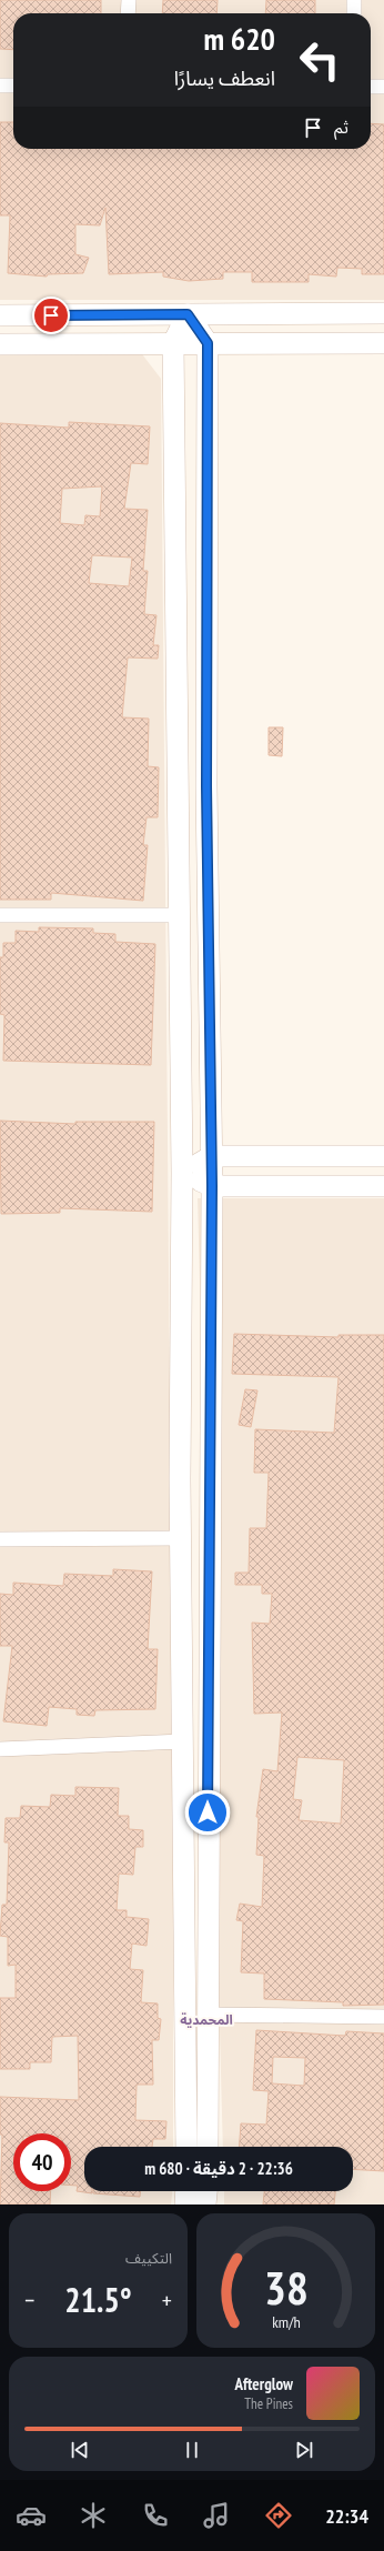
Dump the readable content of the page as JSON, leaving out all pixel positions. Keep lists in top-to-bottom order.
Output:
{
  "districts": ["المحمدية"],
  "page": {
    "turn": ["620 m", "انعطف يسارًا"],
    "then": "ثم",
    "limit": "40",
    "trip": "22:36 · 2 دقيقة · 680 m",
    "tile": "التكييف",
    "heat": ["−", "21.5°", "+"],
    "song": ["Afterglow", "The Pines"],
    "tabs": "22:34",
    "gauge": ["38", "km/h"]
  }
}
